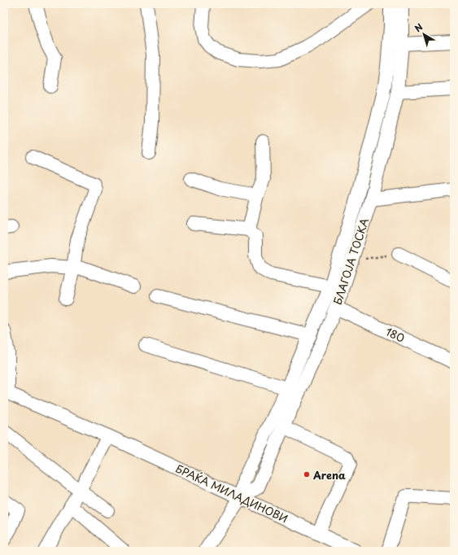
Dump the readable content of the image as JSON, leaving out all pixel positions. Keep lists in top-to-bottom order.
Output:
{
  "streets": {
    "street": ["БЛАГОЈА ТОСКА", "180", "БРАЌА МИЛАДИНОВИ"]
  },
  "crossings": [
    ["БЛАГОЈА ТОСКА", "180"],
    ["БЛАГОЈА ТОСКА", "БРАЌА МИЛАДИНОВИ"]
  ],
  "places": ["Arena"],
  "north": "top left"
}
